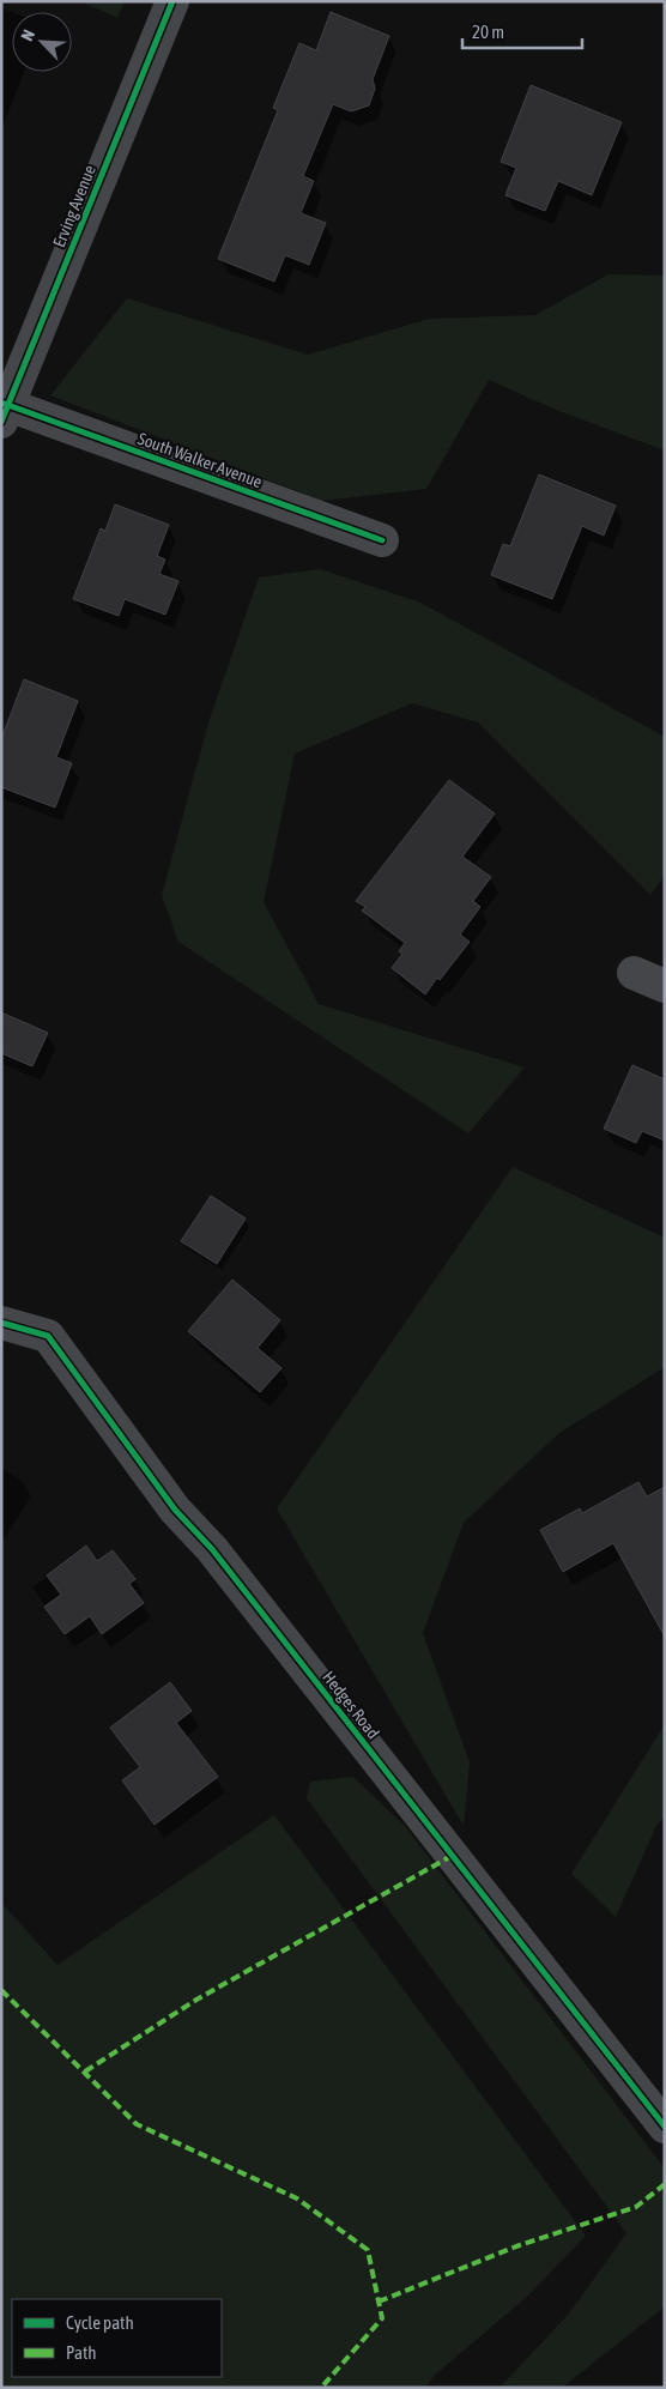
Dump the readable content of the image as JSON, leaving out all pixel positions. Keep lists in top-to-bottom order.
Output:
{
  "streets": {
    "street": ["Erving Avenue", "South Walker Avenue", "Hedges Road"]
  },
  "crossings": [
    ["Erving Avenue", "South Walker Avenue"]
  ],
  "legend": ["Cycle path", "Path"],
  "scale_bar": "20 m",
  "north": "top left"
}
